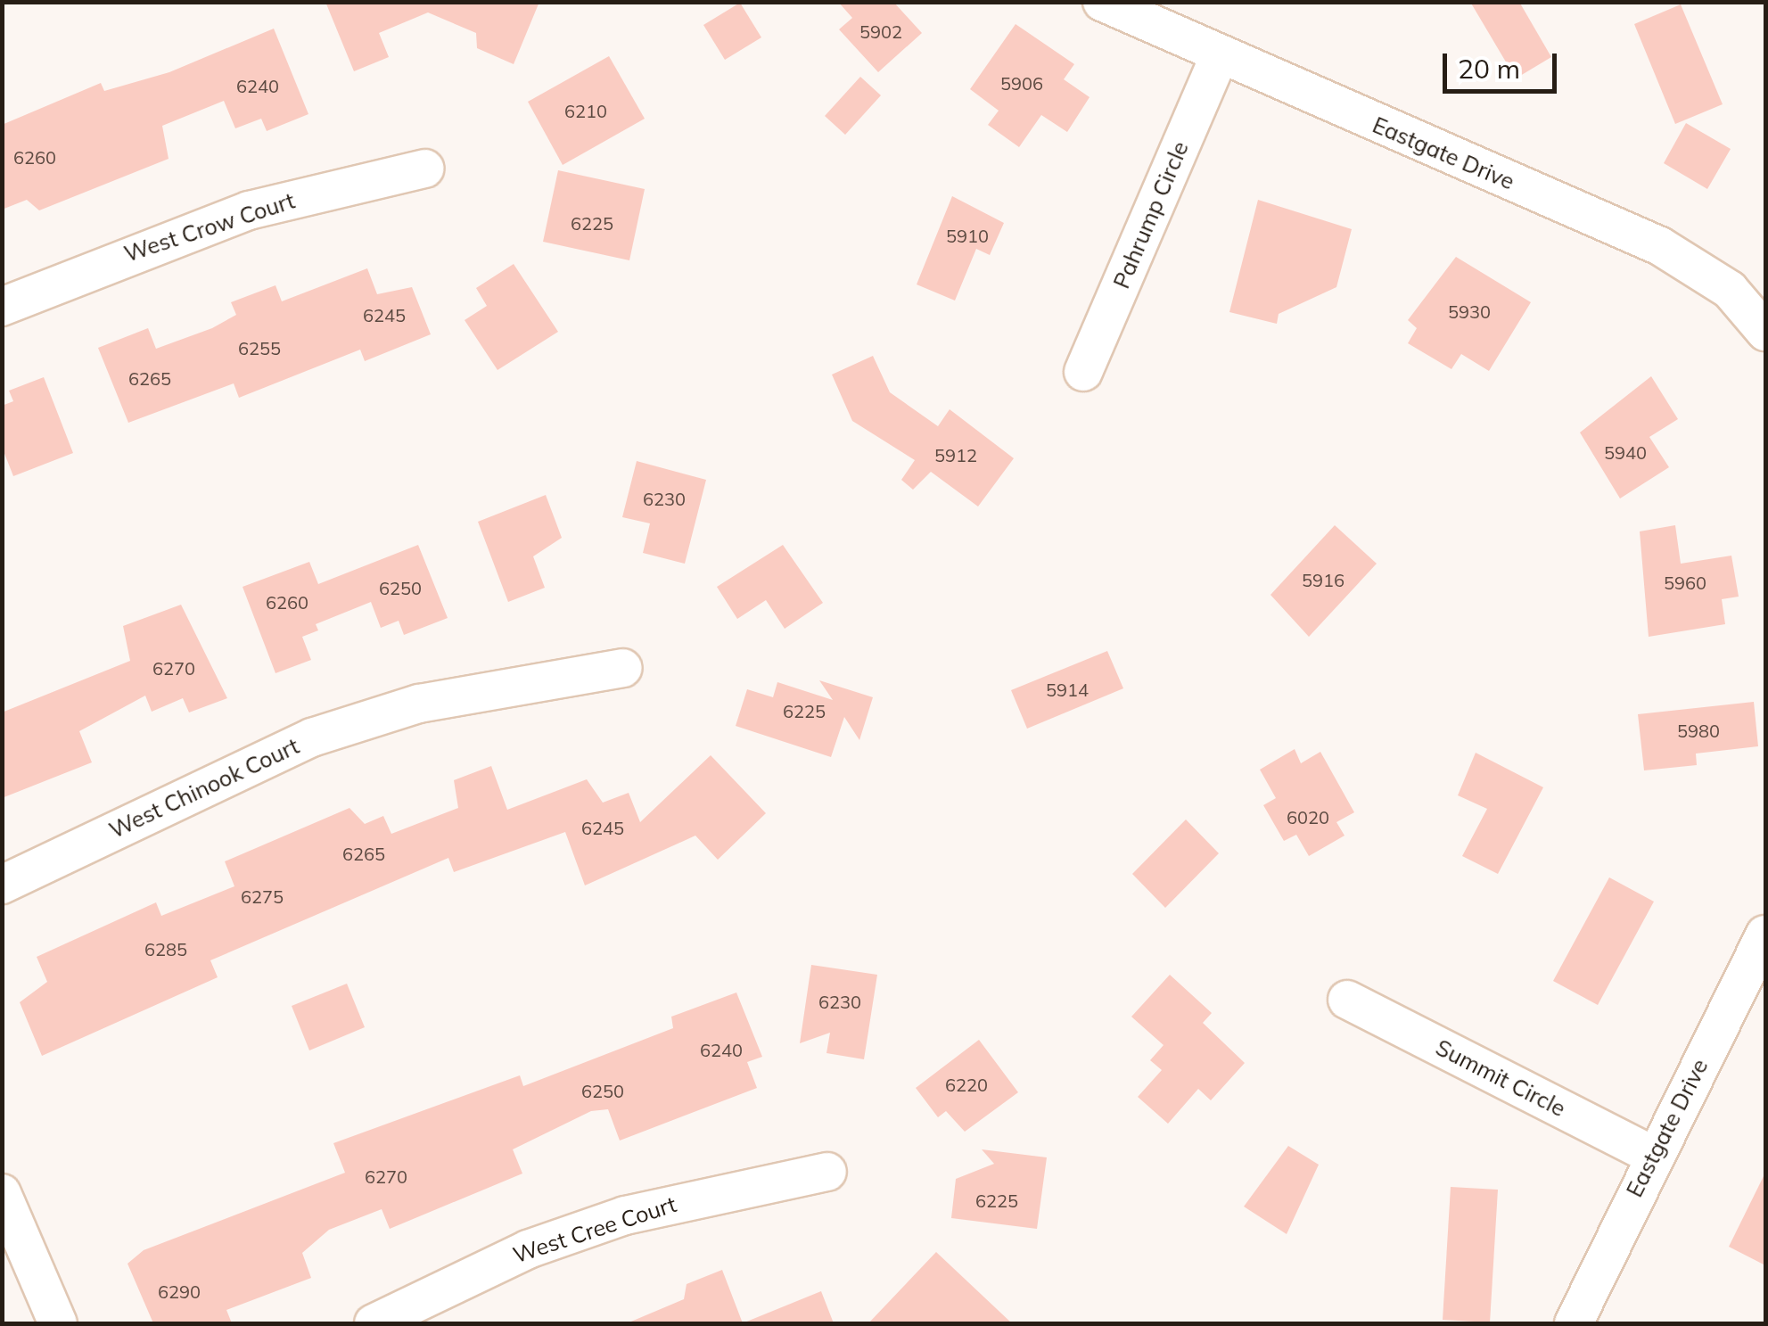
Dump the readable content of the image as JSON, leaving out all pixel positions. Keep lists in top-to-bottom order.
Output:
{
  "streets": {
    "street": [
      "Eastgate Drive",
      "Pahrump Circle",
      "West Crow Court",
      "West Chinook Court",
      "Summit Circle",
      "West Cree Court"
    ]
  },
  "crossings": [
    ["Eastgate Drive", "Pahrump Circle"],
    ["Eastgate Drive", "Summit Circle"]
  ],
  "house_numbers": [
    "5902",
    "5906",
    "6240",
    "6210",
    "6260",
    "6225",
    "5910",
    "5930",
    "6245",
    "6255",
    "6265",
    "5940",
    "5912",
    "6230",
    "5916",
    "5960",
    "6250",
    "6260",
    "6270",
    "5914",
    "6225",
    "5980",
    "6020",
    "6245",
    "6265",
    "6275",
    "6285",
    "6230",
    "6240",
    "6220",
    "6250",
    "6270",
    "6225",
    "6290"
  ],
  "scale_bar": "20 m"
}
